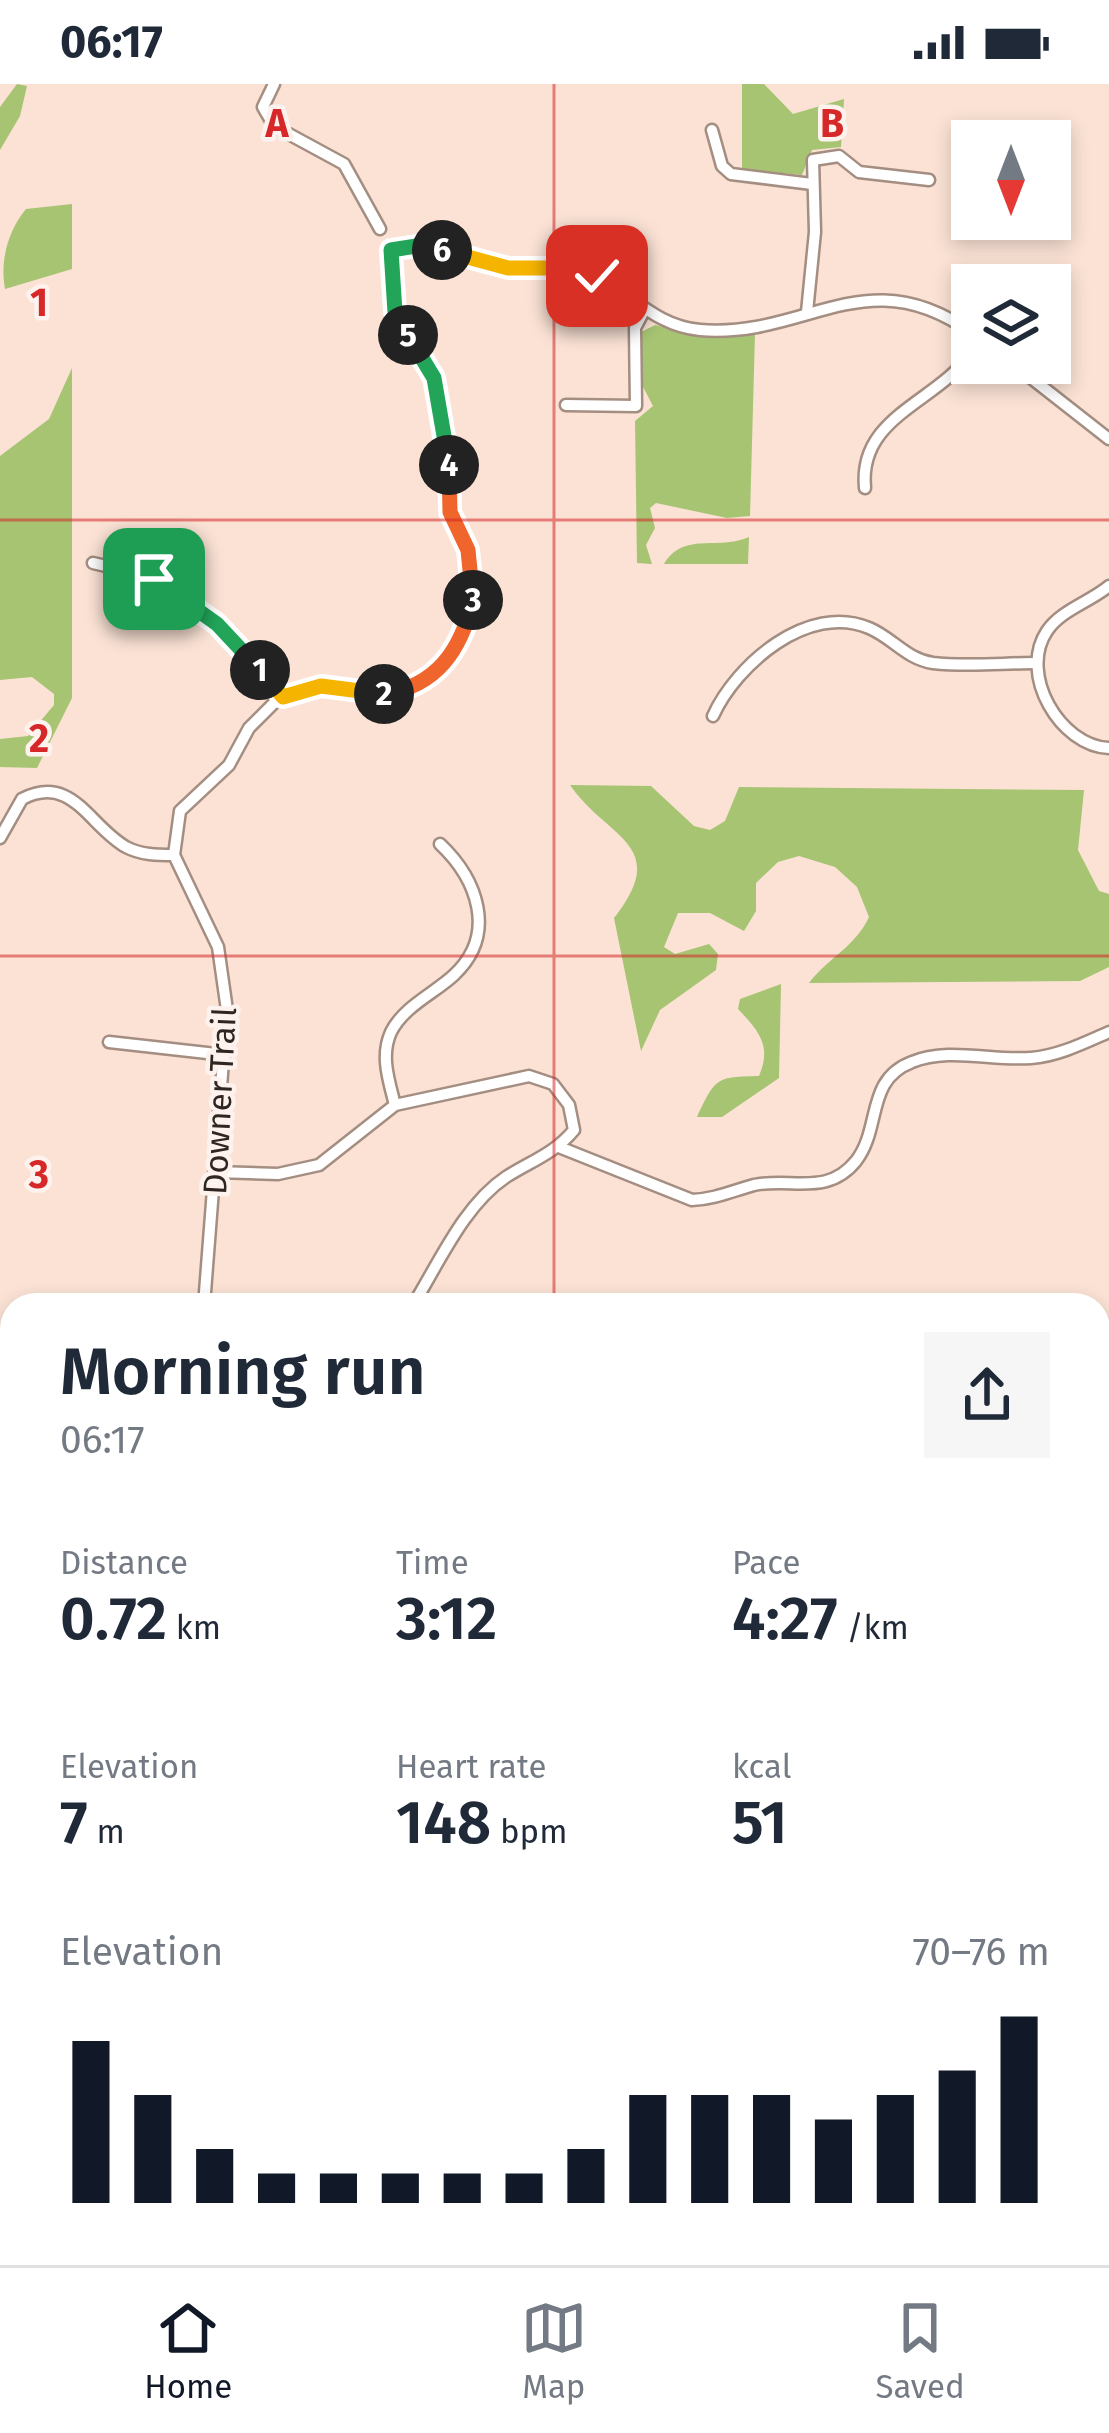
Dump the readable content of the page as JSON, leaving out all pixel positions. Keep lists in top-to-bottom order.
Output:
{
  "streets": {
    "street": ["Downer Trail"]
  },
  "north": "bottom",
  "page": {
    "status": "06:17",
    "pins": [
      "6",
      "5",
      "4",
      "3",
      "1",
      "2"
    ],
    "heading": ["Morning run", "06:17"],
    "stats": [
      ["Distance", "0.72 km"],
      ["Time", "3:12"],
      ["Pace", "4:27 /km"],
      ["Elevation", "7 m"],
      ["Heart rate", "148 bpm"],
      ["kcal", "51"]
    ],
    "chart": ["Elevation", "70–76 m"],
    "tabs": ["Home", "Map", "Saved"]
  },
  "grid": {
    "columns": ["A", "B"],
    "rows": ["1", "2", "3"]
  }
}
